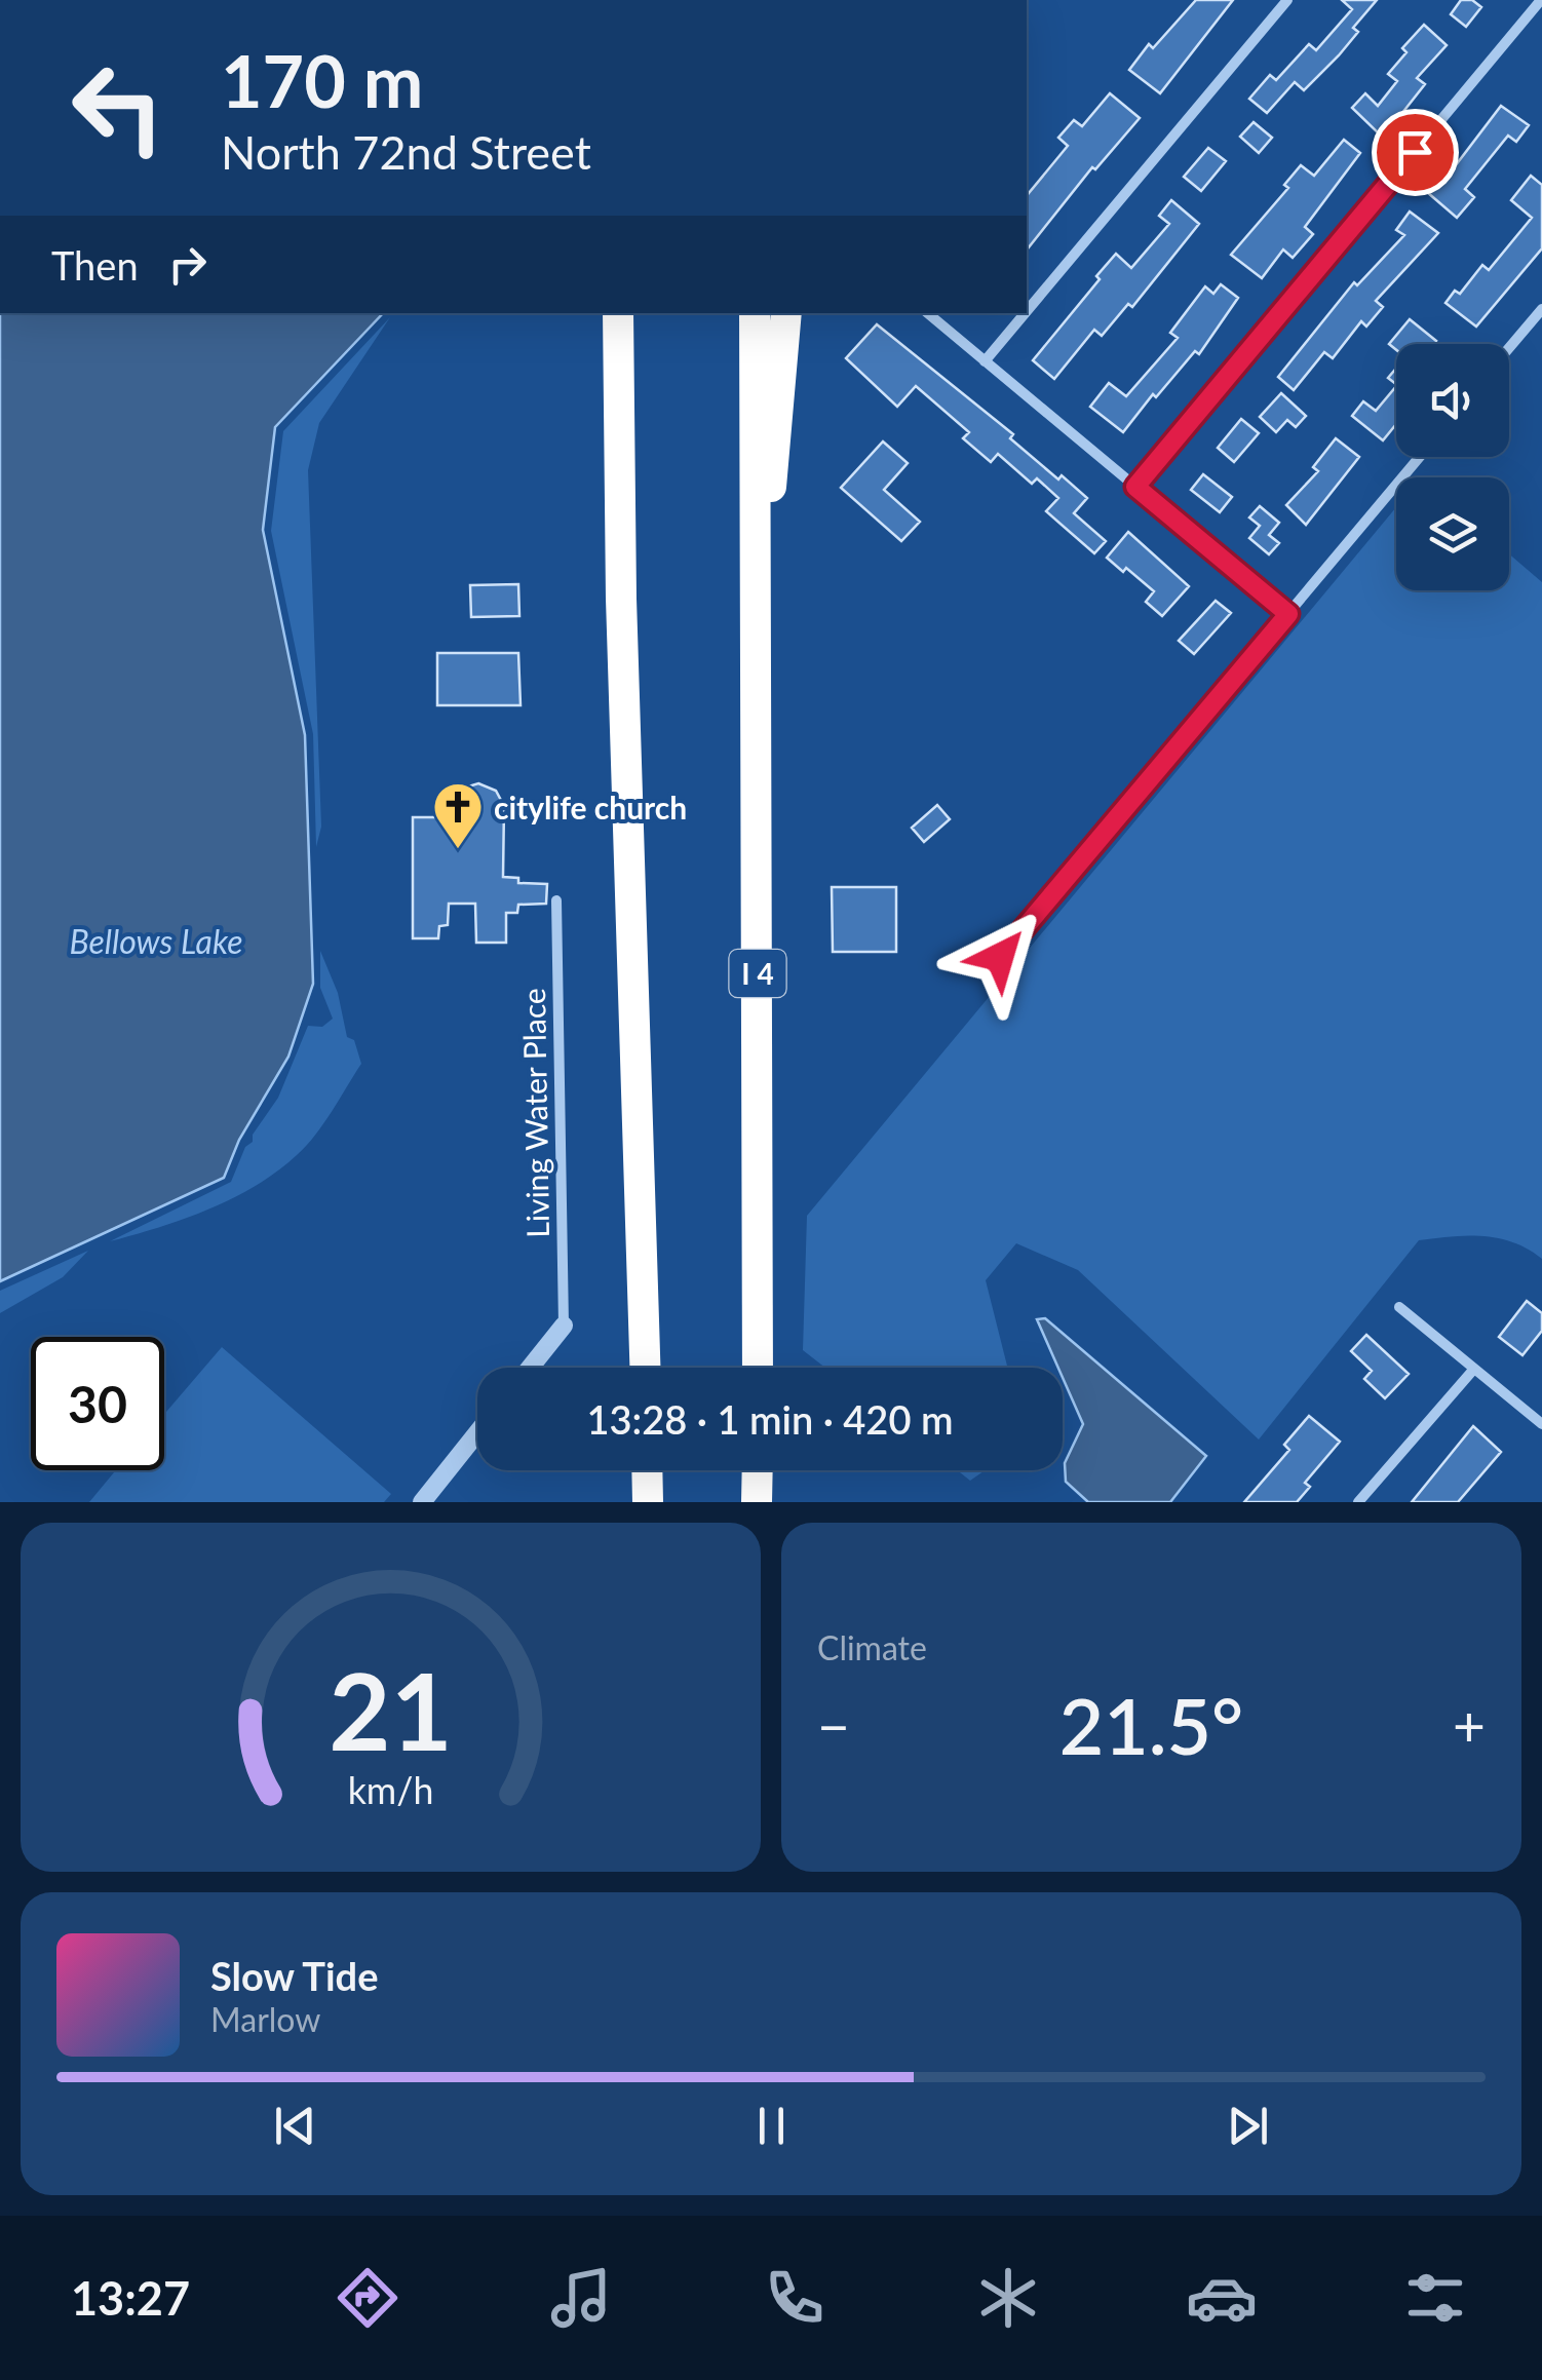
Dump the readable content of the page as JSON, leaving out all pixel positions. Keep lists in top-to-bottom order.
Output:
{
  "streets": {
    "highway": ["I 4"],
    "street": ["Living Water Place"]
  },
  "water": ["Bellows Lake"],
  "places": {
    "church": ["citylife church"]
  },
  "page": {
    "turn": ["170 m", "North 72nd Street"],
    "then": "Then",
    "limit": "30",
    "trip": "13:28 · 1 min · 420 m",
    "tile": "Climate",
    "heat": ["−", "21.5°", "+"],
    "song": ["Slow Tide", "Marlow"],
    "tabs": "13:27",
    "gauge": ["21", "km/h"]
  }
}
